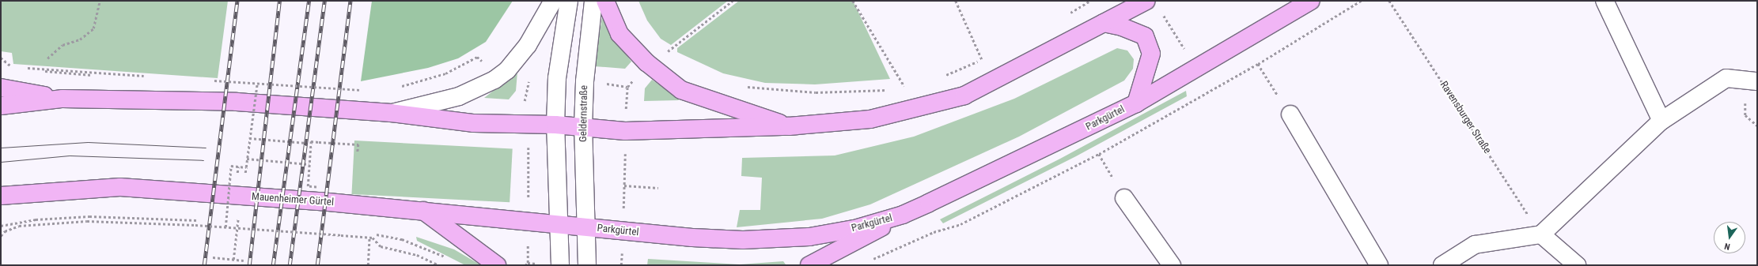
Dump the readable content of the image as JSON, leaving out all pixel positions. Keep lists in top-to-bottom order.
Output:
{
  "streets": {
    "main road": ["Parkgürtel", "Mauenheimer Gürtel"],
    "street": ["Geldernstraße"],
    "path": ["Ravensburger Straße"]
  },
  "crossings": [
    ["Geldernstraße", "Parkgürtel"],
    ["Geldernstraße", "Mauenheimer Gürtel"],
    ["Parkgürtel", "Mauenheimer Gürtel"]
  ],
  "north": "bottom"
}
